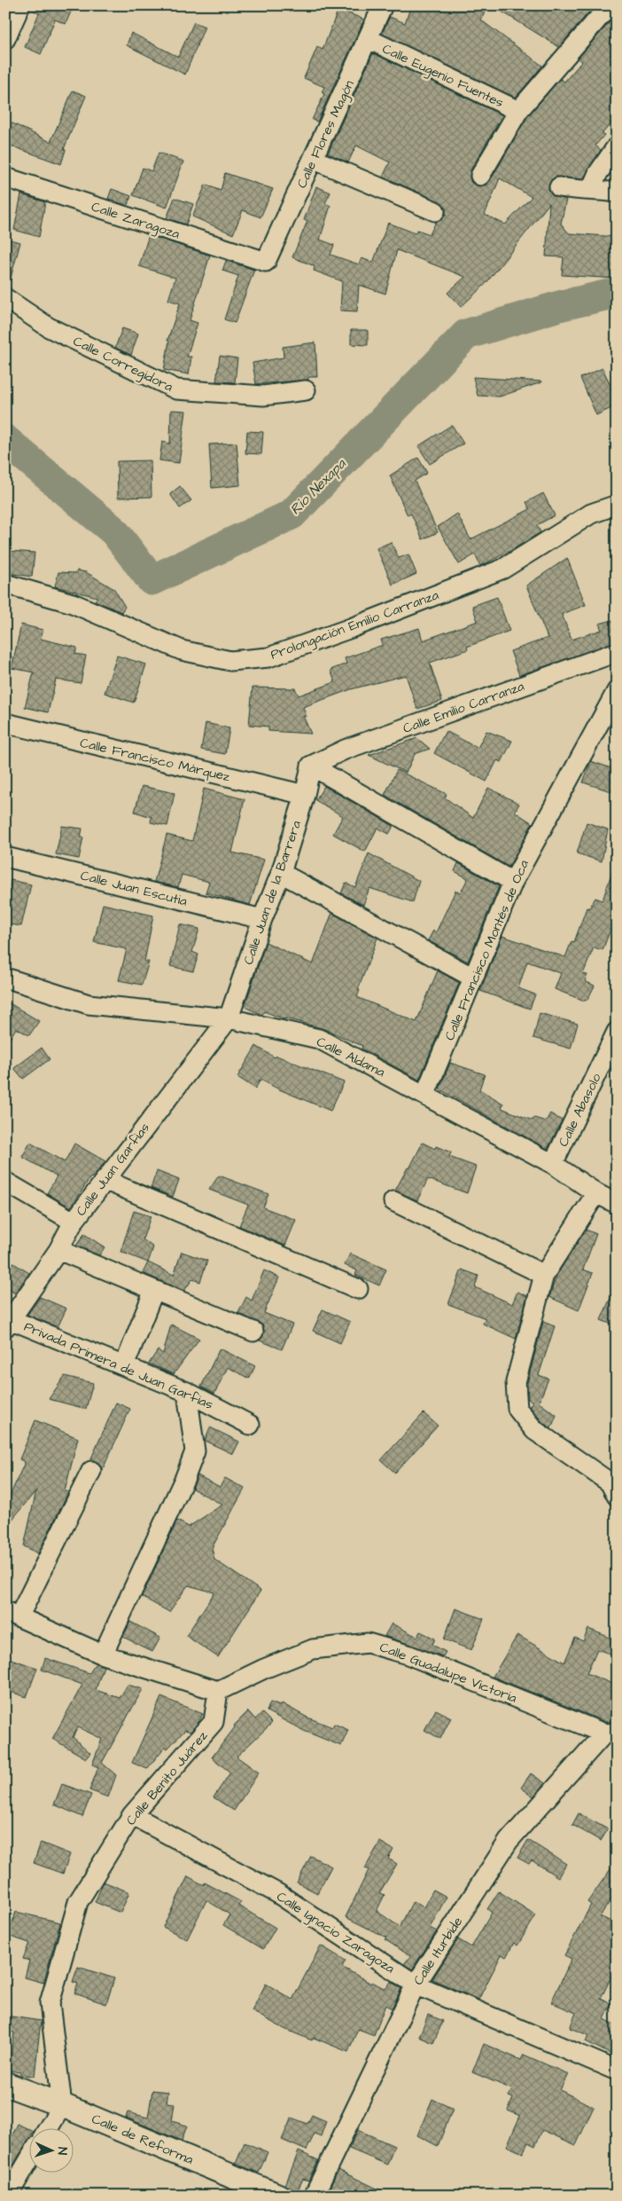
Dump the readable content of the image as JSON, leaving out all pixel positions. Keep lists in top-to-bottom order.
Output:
{
  "streets": {
    "main road": ["Calle de Reforma"],
    "street": [
      "Calle Eugenio Fuentes",
      "Calle Flores Magón",
      "Calle Zaragoza",
      "Calle Corregidora",
      "Prolongación Emilio Carranza",
      "Calle Emilio Carranza",
      "Calle Francisco Márquez",
      "Calle Juan Escutia",
      "Calle Juan de la Barrera",
      "Calle Francisco Montés de Oca",
      "Calle Aldama",
      "Calle Abasolo",
      "Calle Juan Garfias",
      "Privada Primera de Juan Garfias",
      "Calle Guadalupe Victoria",
      "Calle Benito Juárez",
      "Calle Ignacio Zaragoza",
      "Calle Iturbide"
    ]
  },
  "crossings": [
    ["Calle Eugenio Fuentes", "Calle Flores Magón"],
    ["Calle Flores Magón", "Calle Zaragoza"],
    ["Calle Emilio Carranza", "Calle Juan de la Barrera"],
    ["Calle Francisco Márquez", "Calle Juan de la Barrera"],
    ["Calle Juan Escutia", "Calle Juan de la Barrera"],
    ["Calle Juan de la Barrera", "Calle Aldama"],
    ["Calle Juan de la Barrera", "Calle Juan Garfias"],
    ["Calle Francisco Montés de Oca", "Calle Aldama"],
    ["Calle Aldama", "Calle Abasolo"],
    ["Calle Aldama", "Calle Juan Garfias"],
    ["Calle Juan Garfias", "Privada Primera de Juan Garfias"],
    ["Calle Guadalupe Victoria", "Calle Benito Juárez"],
    ["Calle Guadalupe Victoria", "Calle Iturbide"],
    ["Calle Benito Juárez", "Calle Ignacio Zaragoza"],
    ["Calle Benito Juárez", "Calle de Reforma"],
    ["Calle Ignacio Zaragoza", "Calle Iturbide"]
  ],
  "water": ["Rio Nexapa"],
  "north": "right"
}
